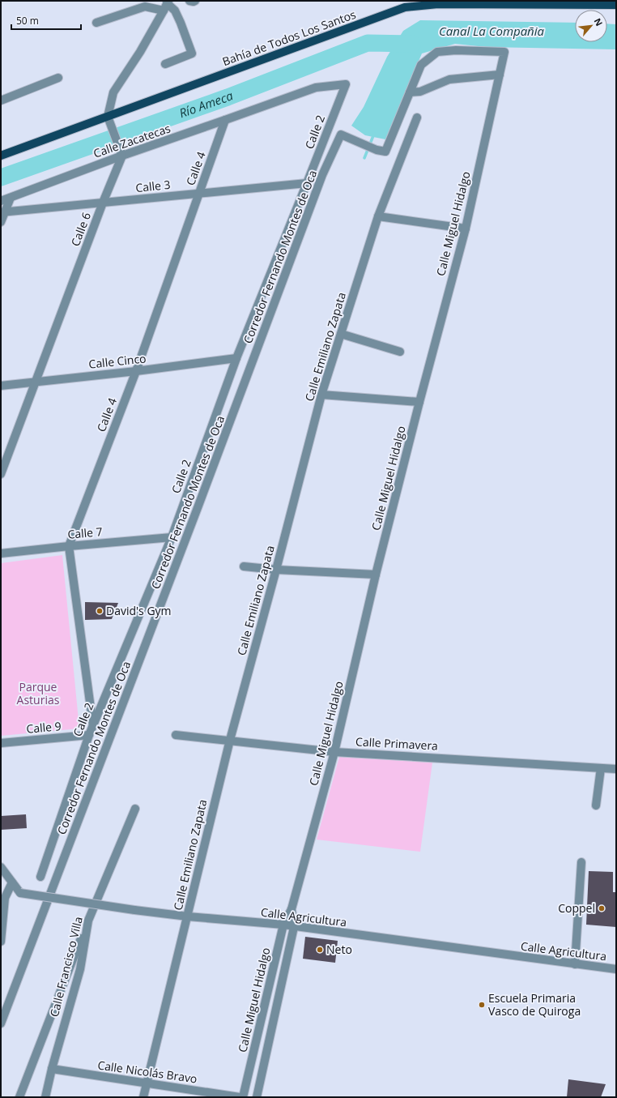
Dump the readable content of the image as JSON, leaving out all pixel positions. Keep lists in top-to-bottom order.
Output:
{
  "streets": {
    "main road": ["Bahía de Todos Los Santos"],
    "street": [
      "Calle 2",
      "Calle Zacatecas",
      "Calle 4",
      "Calle 3",
      "Calle Miguel Hidalgo",
      "Calle 6",
      "Corredor Fernando Montes de Oca",
      "Calle Emiliano Zapata",
      "Calle Cinco",
      "Calle 7",
      "Calle 9",
      "Calle Primavera",
      "Calle Agricultura",
      "Calle Francisco Villa",
      "Calle Nicolás Bravo"
    ]
  },
  "crossings": [
    ["Calle 2", "Calle Zacatecas"],
    ["Calle 2", "Calle 4"],
    ["Calle 2", "Calle 3"],
    ["Calle 2", "Calle Cinco"],
    ["Calle 2", "Calle 7"],
    ["Calle 2", "Calle 9"],
    ["Calle Zacatecas", "Calle 4"],
    ["Calle Zacatecas", "Calle 6"],
    ["Calle 4", "Calle 3"],
    ["Calle 4", "Calle Cinco"],
    ["Calle 4", "Calle 7"],
    ["Calle 3", "Calle 6"],
    ["Calle Miguel Hidalgo", "Corredor Fernando Montes de Oca"],
    ["Calle Miguel Hidalgo", "Calle Primavera"],
    ["Calle Miguel Hidalgo", "Calle Agricultura"],
    ["Calle 6", "Calle Cinco"],
    ["Calle Emiliano Zapata", "Calle Primavera"],
    ["Calle Emiliano Zapata", "Calle Agricultura"],
    ["Calle Emiliano Zapata", "Calle Nicolás Bravo"],
    ["Calle Francisco Villa", "Calle Nicolás Bravo"]
  ],
  "water": ["Canal La Compañia", "Río Ameca"],
  "parks": ["Parque Asturias"],
  "places": [
    "David's Gym",
    "Coppel",
    "Neto",
    "Escuela Primaria Vasco de Quiroga"
  ],
  "scale_bar": "50 m",
  "north": "top right"
}
